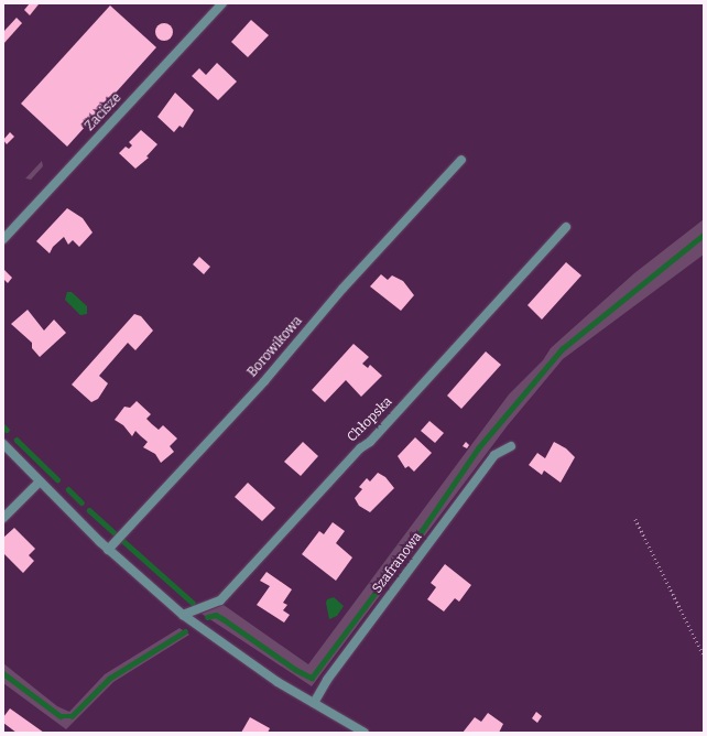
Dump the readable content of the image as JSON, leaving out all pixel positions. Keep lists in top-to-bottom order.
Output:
{
  "streets": {
    "street": [
      "Zacisze",
      "Borowikowa",
      "Chłopska",
      "Szafranowa"
    ]
  }
}
